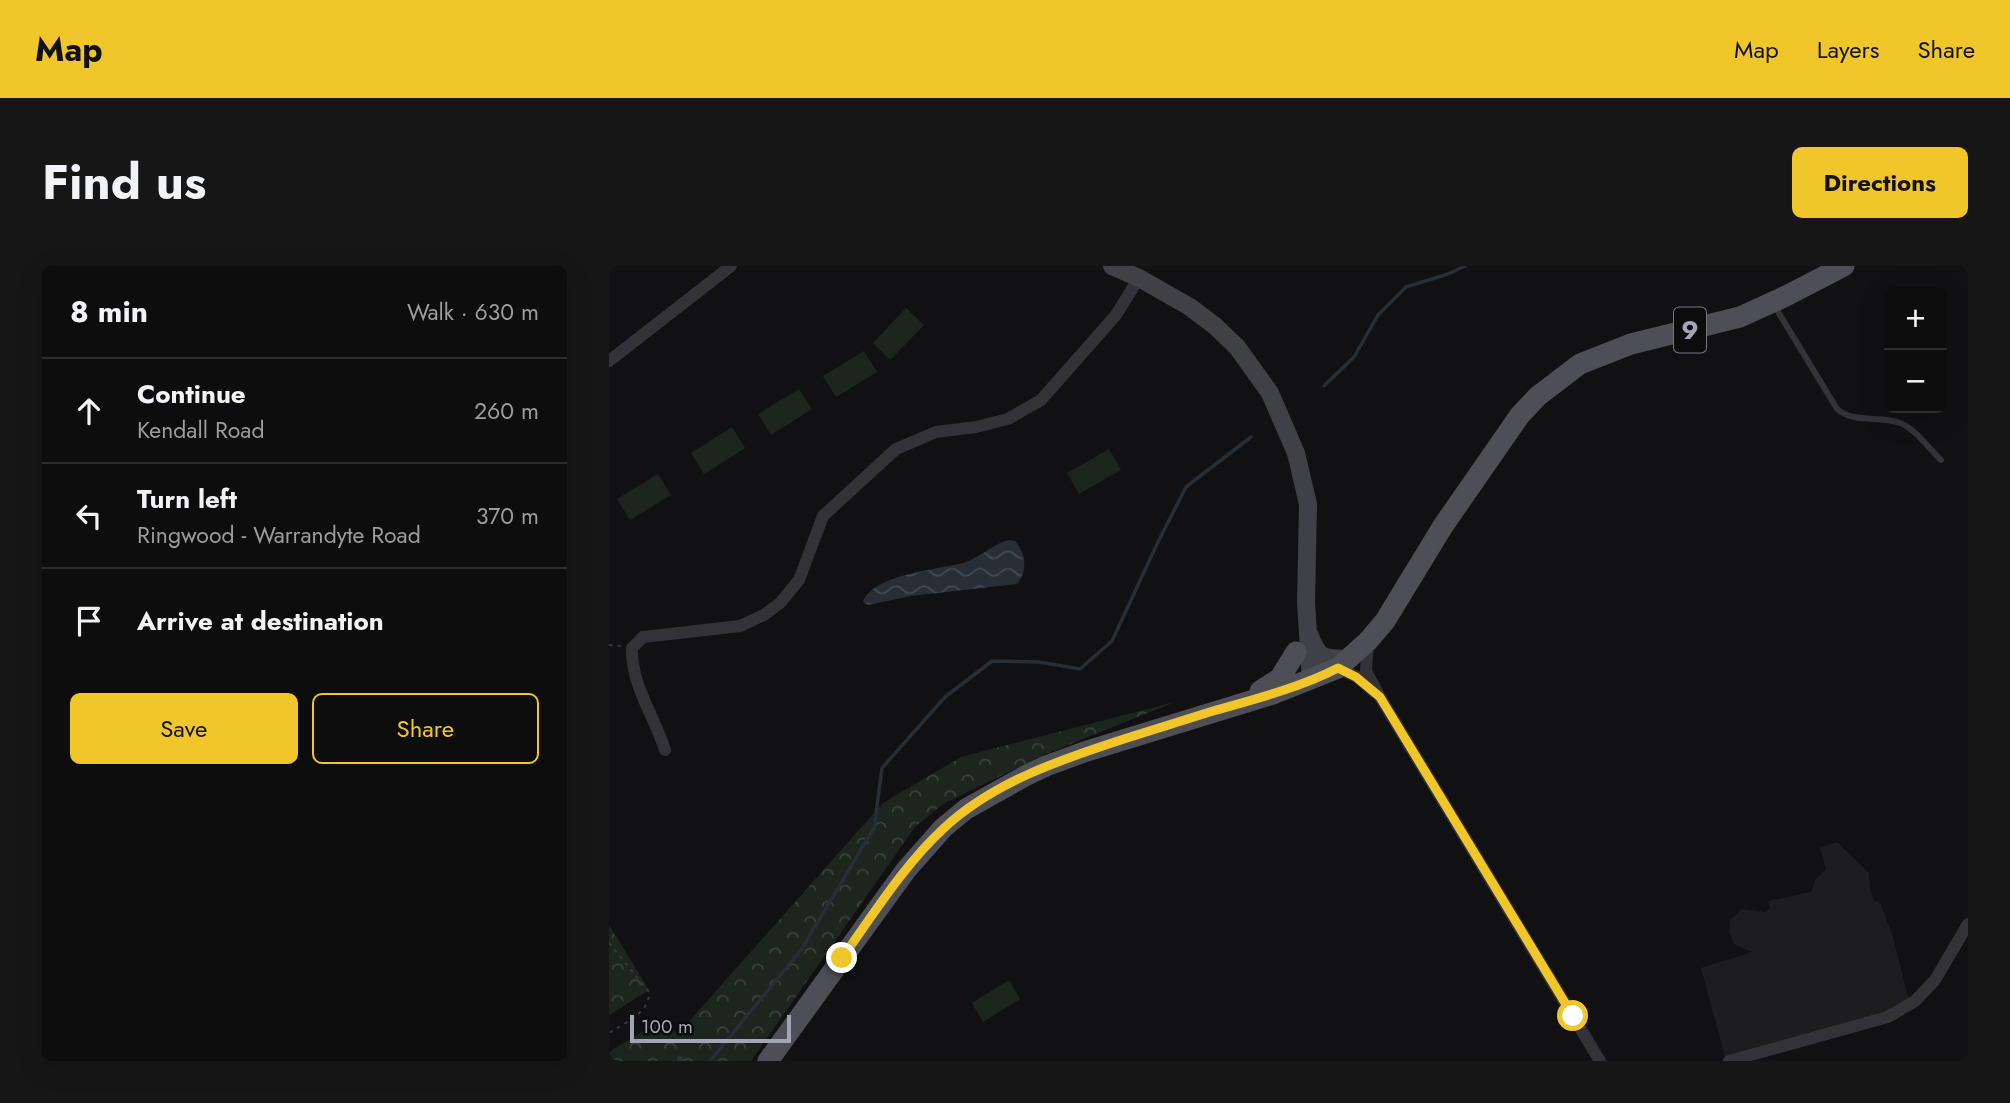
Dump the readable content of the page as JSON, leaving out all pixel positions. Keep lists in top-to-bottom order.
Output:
{
  "streets": {
    "main road": ["9"]
  },
  "scale_bar": "100 m",
  "page": {
    "header": "Map",
    "nav": ["Map", "Layers", "Share"],
    "title": "Find us",
    "buttons": [
      "Directions",
      ["Save", "Share"]
    ],
    "heading": ["8 min", "Walk · 630 m"],
    "map_buttons": ["+", "−"],
    "list": [
      ["Continue", "Kendall Road", "260 m"],
      ["Turn left", "Ringwood - Warrandyte Road", "370 m"],
      "Arrive at destination"
    ],
    "scale": "100 m"
  }
}
